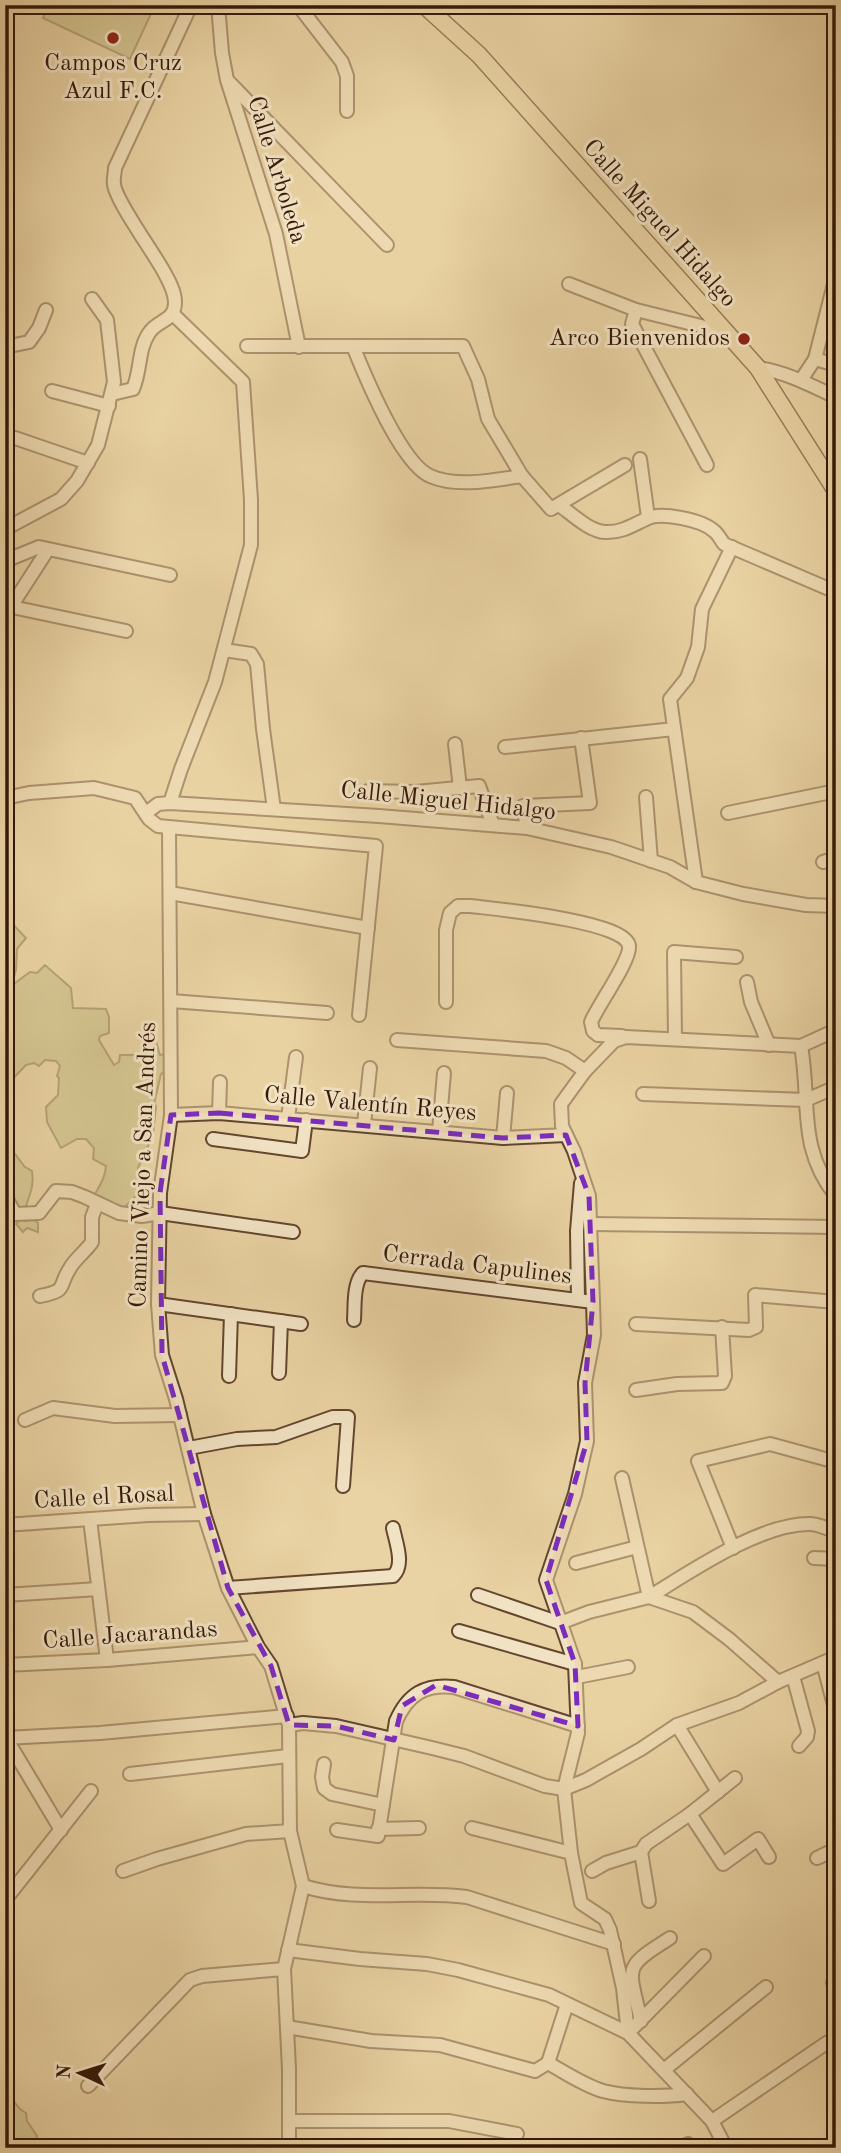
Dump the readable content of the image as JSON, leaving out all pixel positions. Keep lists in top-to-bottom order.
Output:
{
  "streets": {
    "main road": ["Calle Miguel Hidalgo"],
    "street": [
      "Calle Arboleda",
      "Calle Valentín Reyes",
      "Camino Viejo a San Andrés",
      "Cerrada Capulines",
      "Calle el Rosal",
      "Calle Jacarandas"
    ]
  },
  "crossings": [
    ["Calle Valentín Reyes", "Camino Viejo a San Andrés"],
    ["Camino Viejo a San Andrés", "Calle el Rosal"],
    ["Camino Viejo a San Andrés", "Calle Jacarandas"]
  ],
  "places": ["Campos Cruz Azul F.C.", "Arco Bienvenidos"],
  "north": "left"
}
